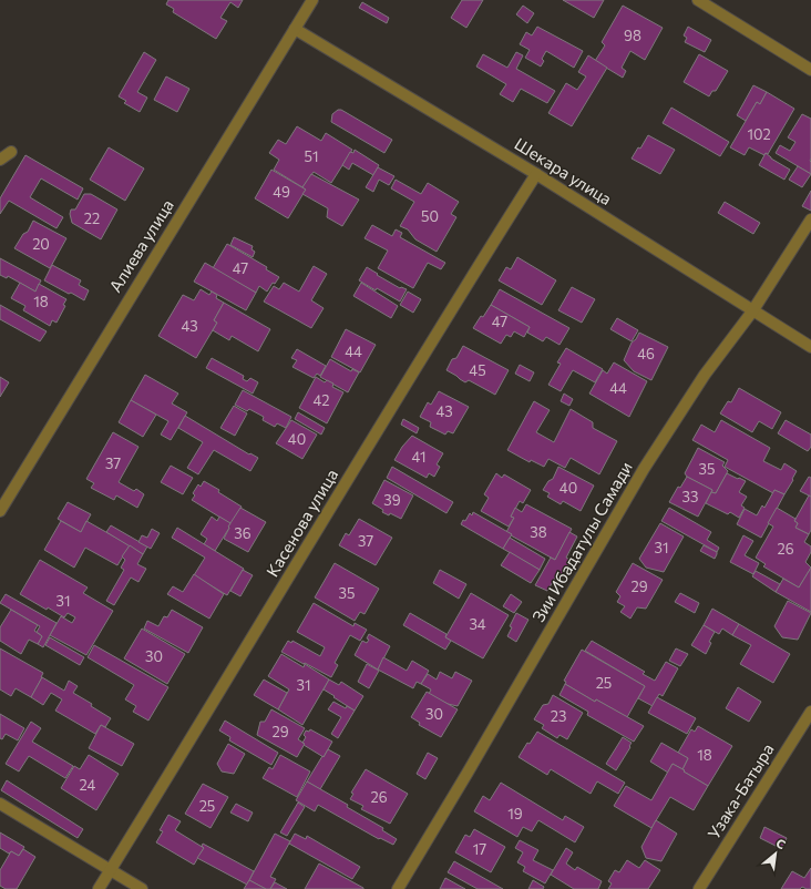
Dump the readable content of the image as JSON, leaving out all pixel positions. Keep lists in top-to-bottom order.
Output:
{
  "streets": {
    "street": [
      "Шекара улица",
      "Алиева улица",
      "Касенова улица",
      "Зии Ибадатулы Самади",
      "Узака-Батыра"
    ]
  },
  "crossings": [
    ["Шекара улица", "Алиева улица"],
    ["Шекара улица", "Касенова улица"],
    ["Шекара улица", "Зии Ибадатулы Самади"]
  ],
  "house_numbers": [
    "98",
    "102",
    "51",
    "49",
    "50",
    "22",
    "20",
    "47",
    "18",
    "47",
    "43",
    "44",
    "46",
    "45",
    "44",
    "42",
    "43",
    "40",
    "41",
    "37",
    "35",
    "40",
    "33",
    "39",
    "38",
    "36",
    "37",
    "31",
    "26",
    "29",
    "35",
    "31",
    "34",
    "30",
    "25",
    "31",
    "30",
    "23",
    "29",
    "18",
    "24",
    "26",
    "25",
    "19",
    "17"
  ],
  "north": "top right"
}
